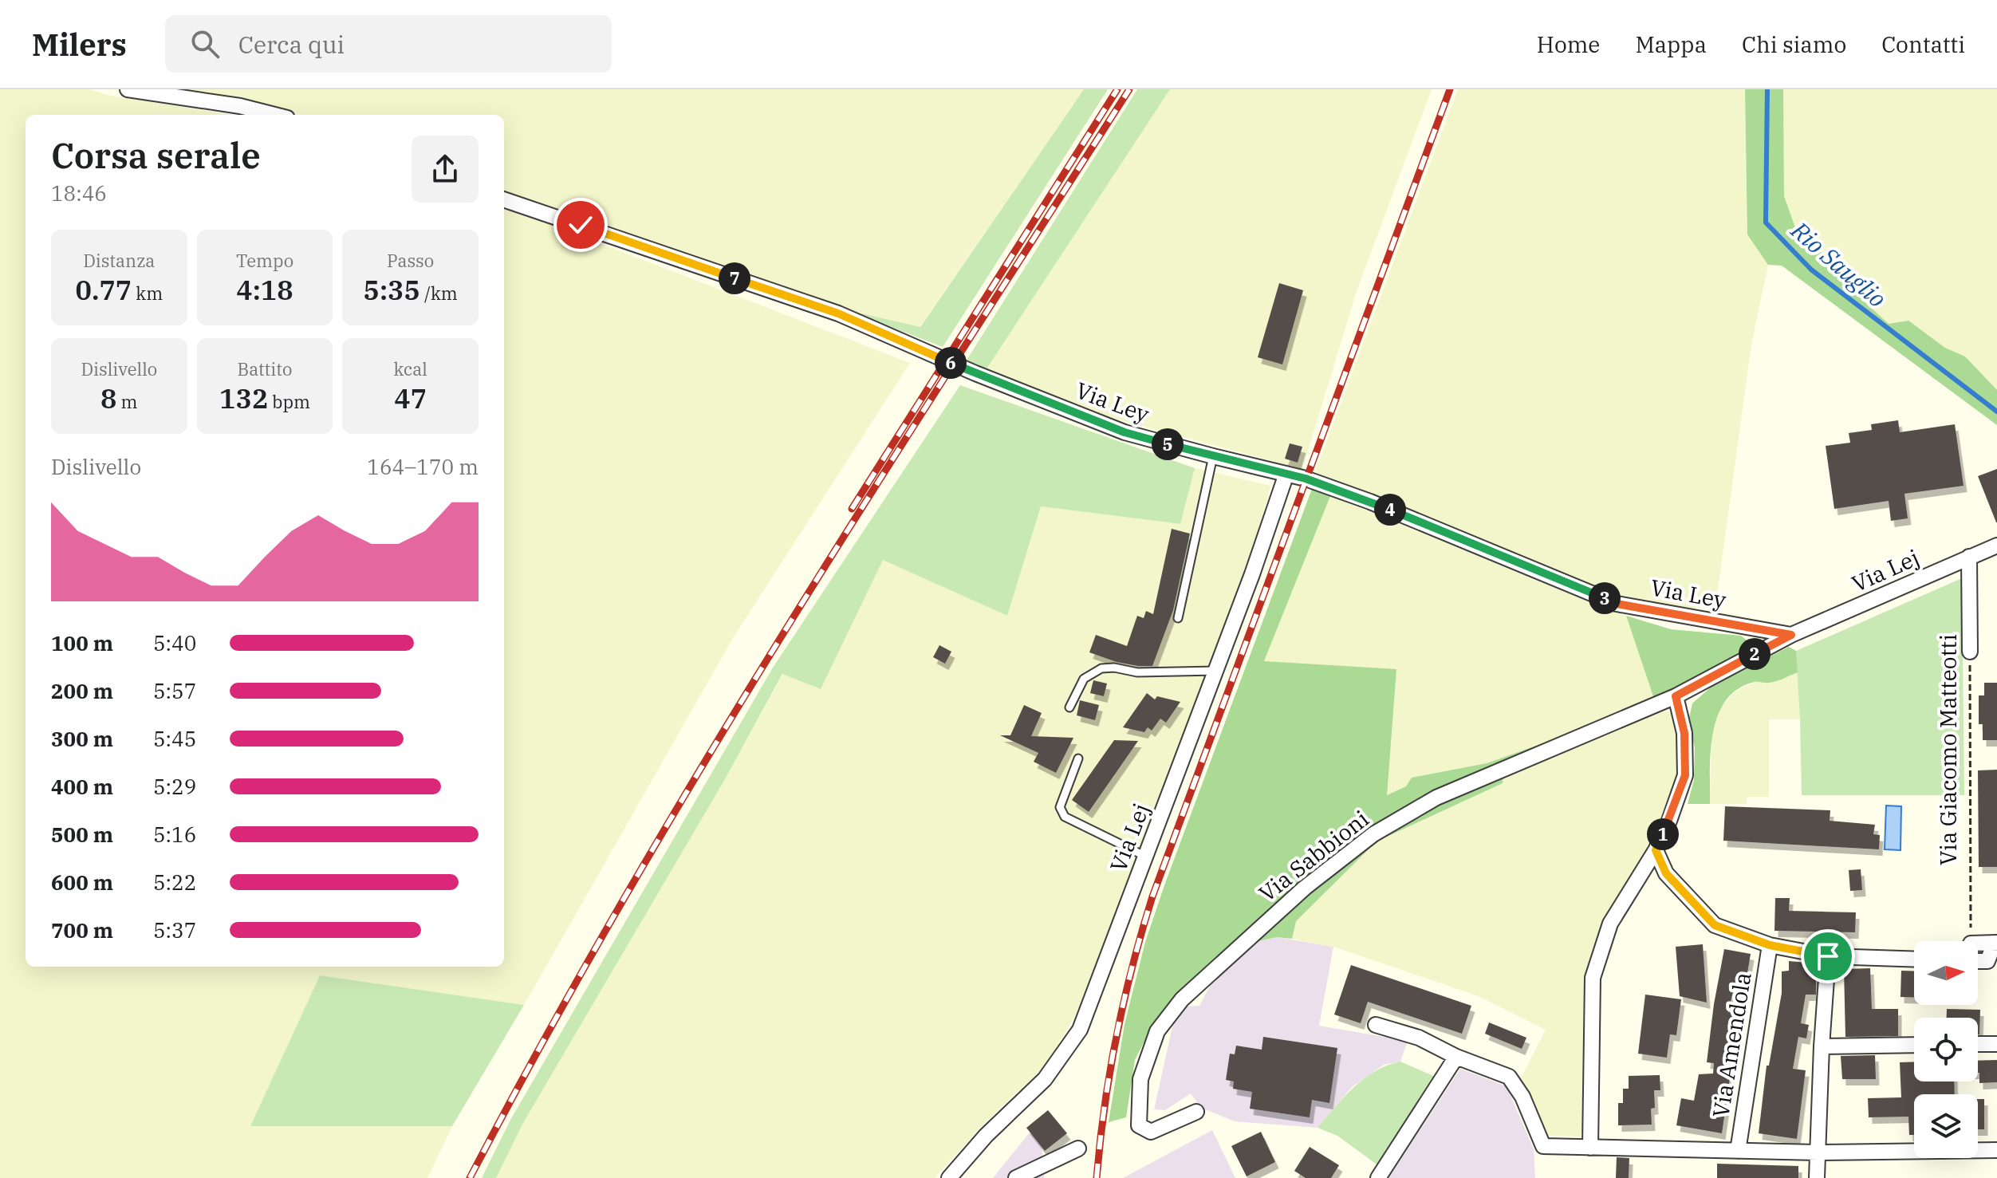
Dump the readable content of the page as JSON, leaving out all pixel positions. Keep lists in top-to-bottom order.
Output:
{
  "streets": {
    "street": [
      "Via Ley",
      "Via Lej",
      "Via Giacomo Matteotti",
      "Via Sabbioni",
      "Via Amendola"
    ]
  },
  "crossings": [
    ["Via Ley", "Via Lej"],
    ["Via Lej", "Via Giacomo Matteotti"],
    ["Via Lej", "Via Sabbioni"]
  ],
  "water": ["Rio Sauglio"],
  "north": "right",
  "page": {
    "header": "Milers",
    "search": "Cerca qui",
    "nav": [
      "Home",
      "Mappa",
      "Chi siamo",
      "Contatti"
    ],
    "heading": ["Corsa serale", "18:46"],
    "stats": [
      ["Distanza", "0.77 km"],
      ["Tempo", "4:18"],
      ["Passo", "5:35 /km"],
      ["Dislivello", "8 m"],
      ["Battito", "132 bpm"],
      ["kcal", "47"]
    ],
    "pins": [
      "7",
      "6",
      "5",
      "4",
      "3",
      "2",
      "1"
    ],
    "chart": ["Dislivello", "164–170 m"],
    "list": [
      {
        "name": "100 m",
        "note": "5:40"
      },
      {
        "name": "200 m",
        "note": "5:57"
      },
      {
        "name": "300 m",
        "note": "5:45"
      },
      {
        "name": "400 m",
        "note": "5:29"
      },
      {
        "name": "500 m",
        "note": "5:16"
      },
      {
        "name": "600 m",
        "note": "5:22"
      },
      {
        "name": "700 m",
        "note": "5:37"
      }
    ]
  }
}
